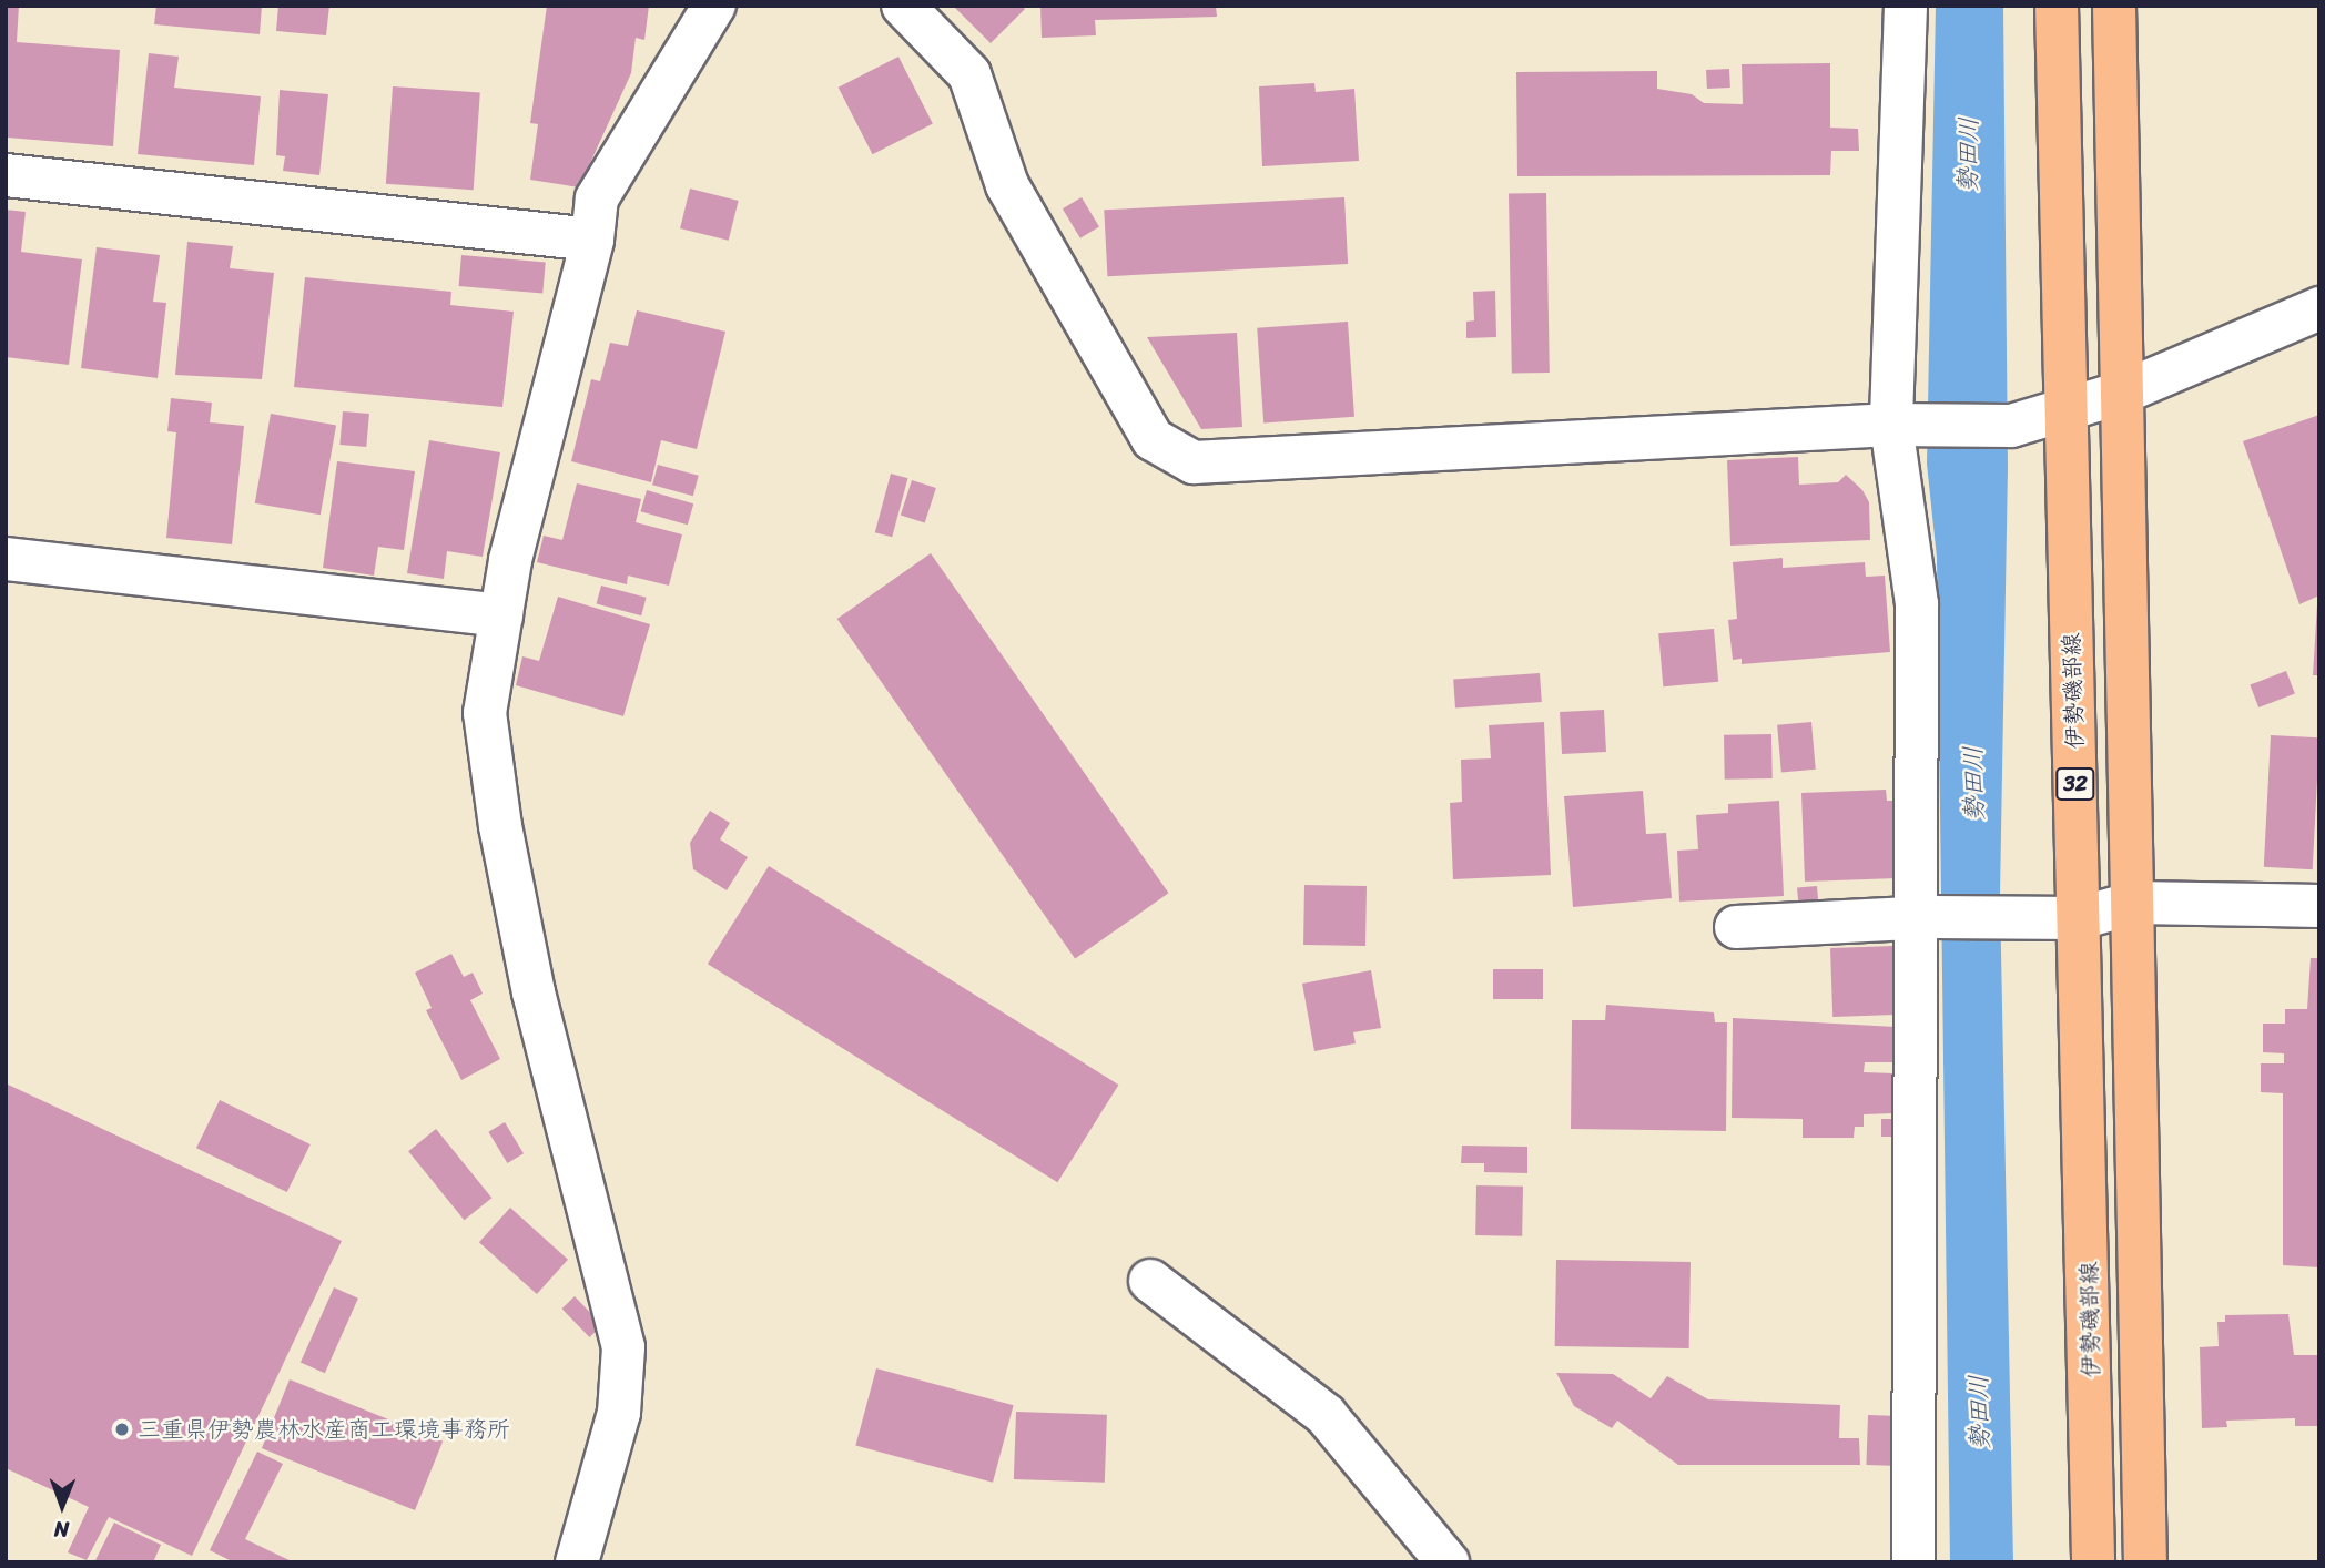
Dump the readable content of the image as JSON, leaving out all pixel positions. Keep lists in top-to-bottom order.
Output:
{
  "streets": {
    "main road": ["伊勢磯部線", "32"]
  },
  "water": ["勢田川"],
  "places": ["三重県伊勢農林水産商工環境事務所"],
  "north": "bottom"
}
